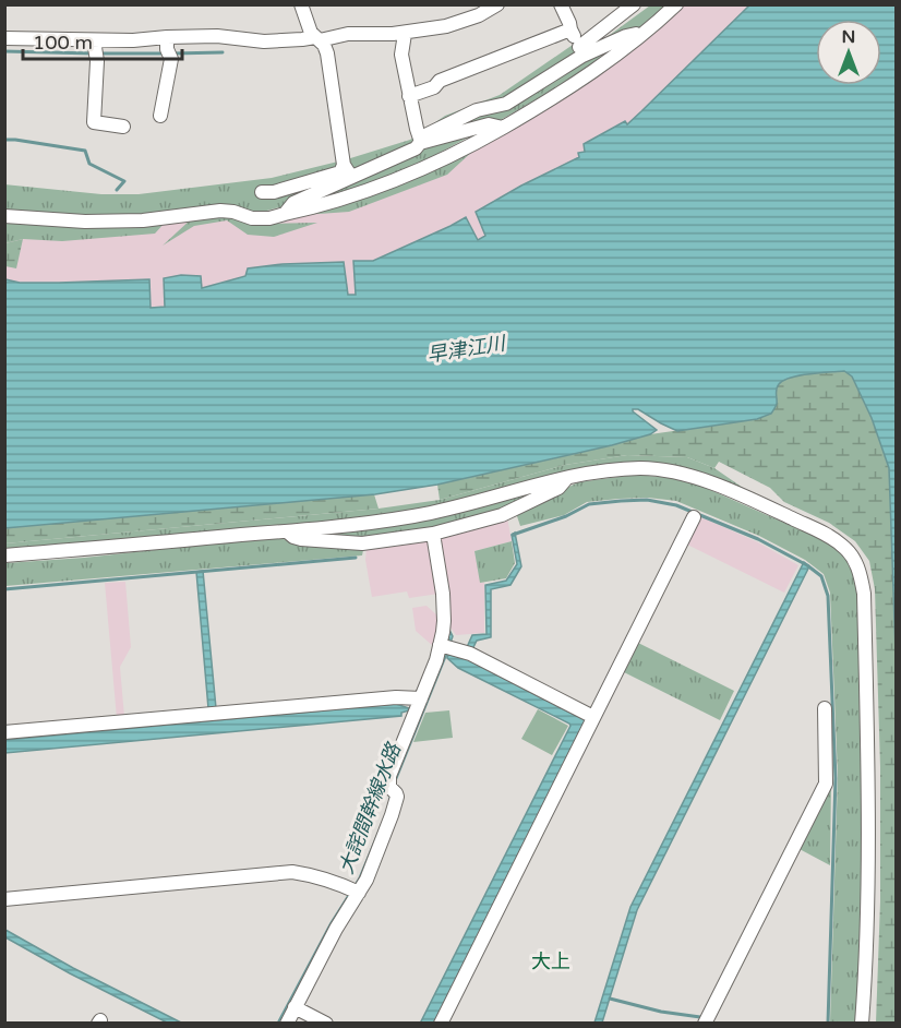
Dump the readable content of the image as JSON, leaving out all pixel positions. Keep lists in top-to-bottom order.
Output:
{
  "districts": ["大上"],
  "water": ["早津江川", "大詫間幹線水路"],
  "scale_bar": "100 m",
  "north": "top"
}
